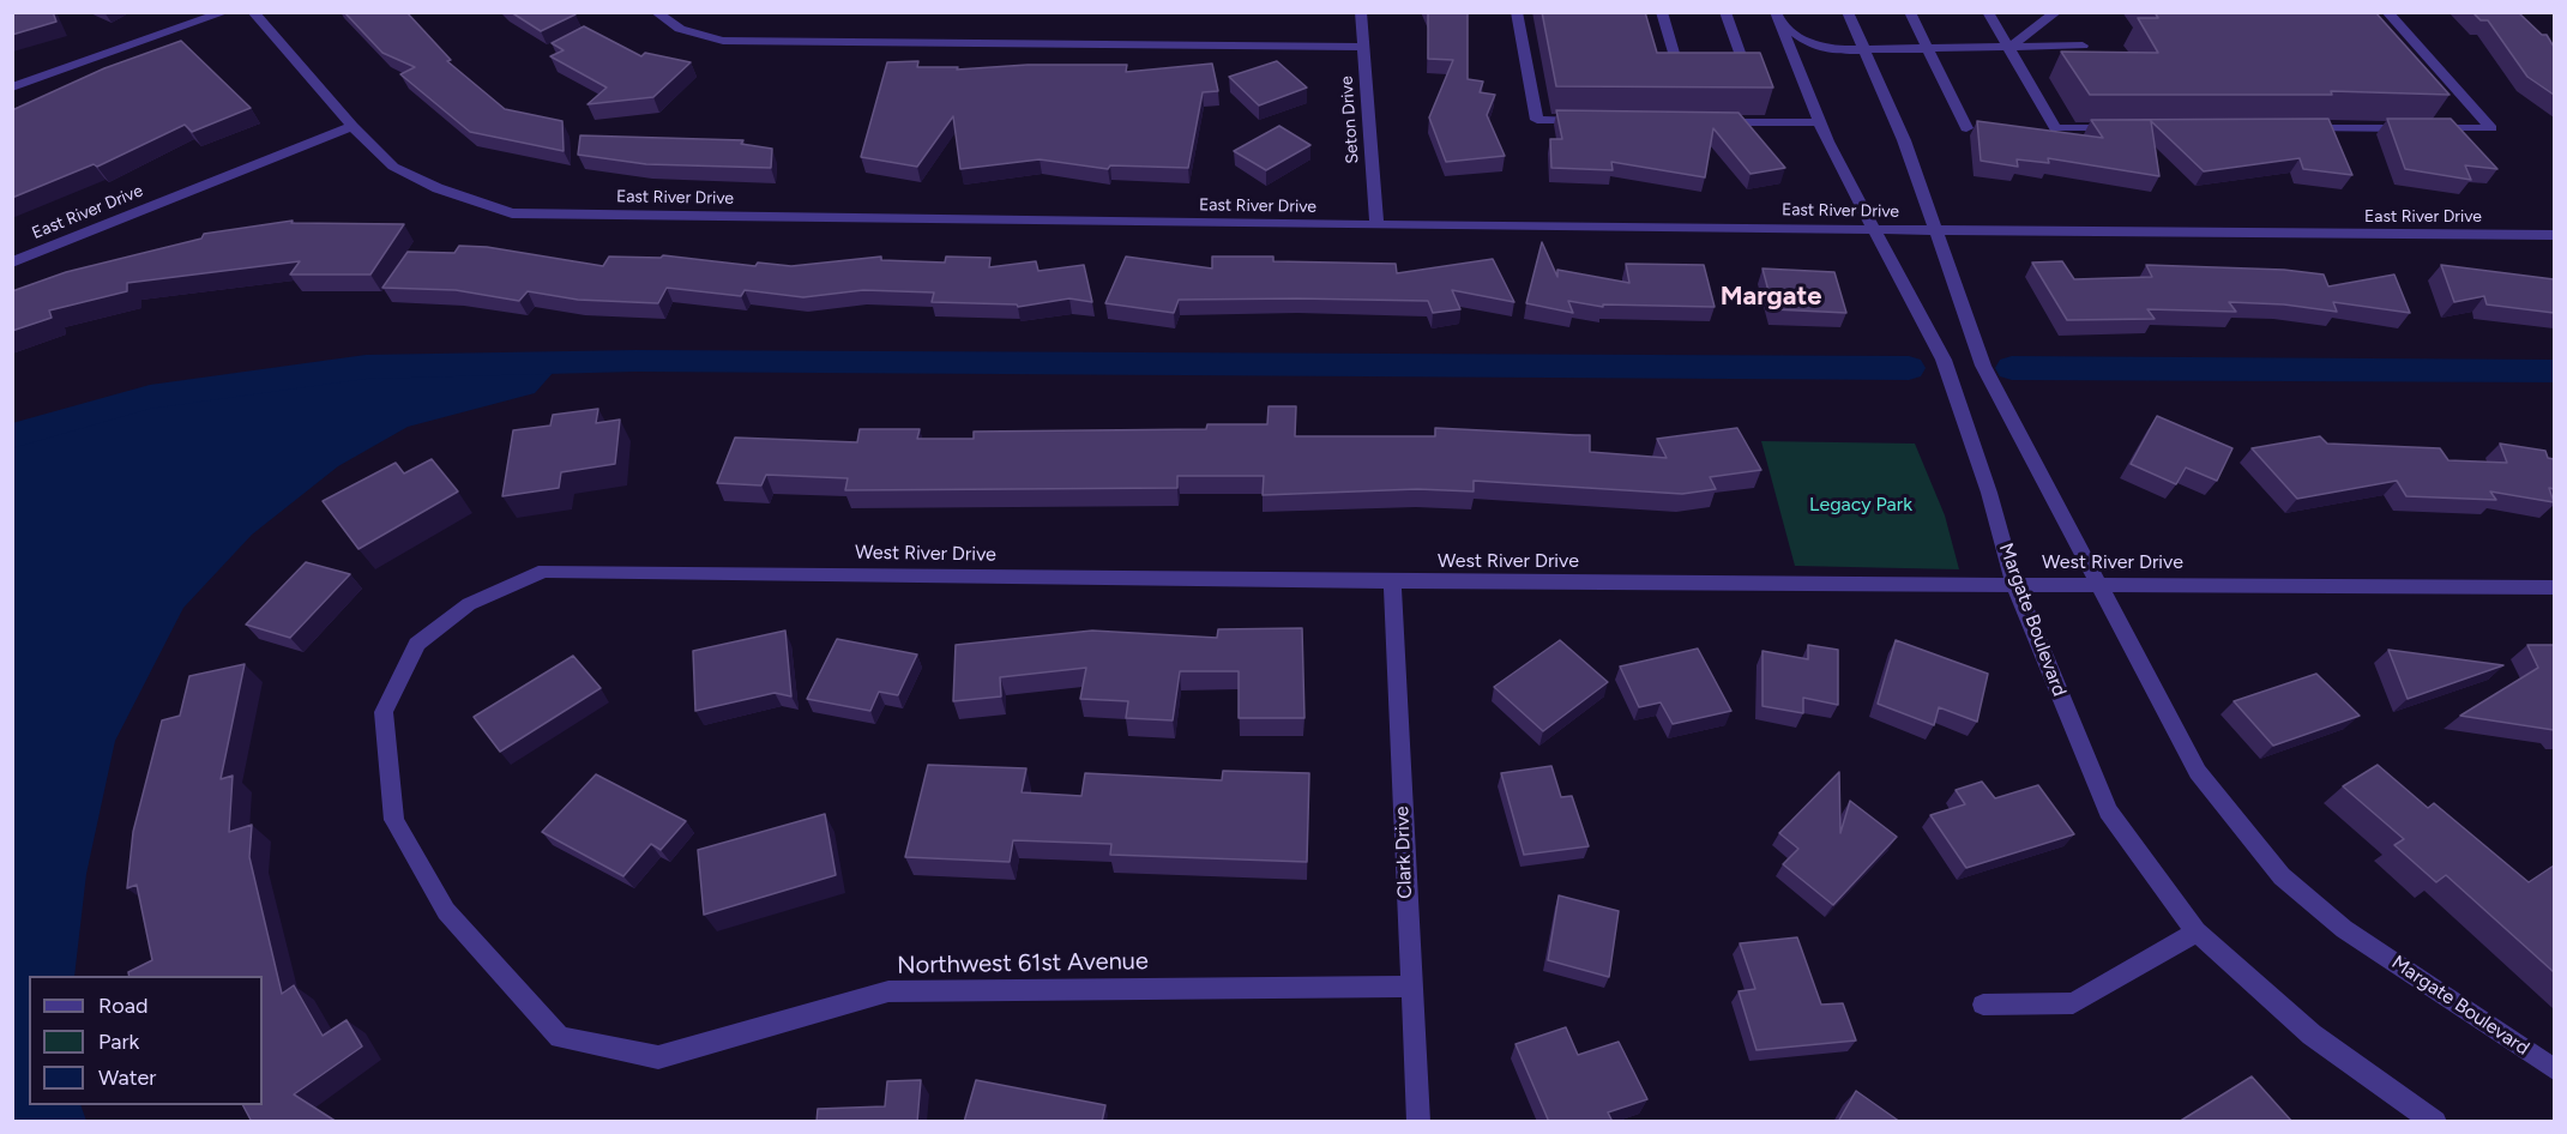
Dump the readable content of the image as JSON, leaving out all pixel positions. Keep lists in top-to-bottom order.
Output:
{
  "streets": {
    "street": [
      "Seton Drive",
      "East River Drive",
      "West River Drive",
      "Margate Boulevard",
      "Clark Drive",
      "Northwest 61st Avenue"
    ]
  },
  "crossings": [
    ["Seton Drive", "East River Drive"],
    ["East River Drive", "Margate Boulevard"],
    ["West River Drive", "Margate Boulevard"],
    ["West River Drive", "Clark Drive"],
    ["West River Drive", "Northwest 61st Avenue"],
    ["Clark Drive", "Northwest 61st Avenue"]
  ],
  "districts": ["Margate"],
  "parks": ["Legacy Park"],
  "legend": ["Road", "Park", "Water"]
}
